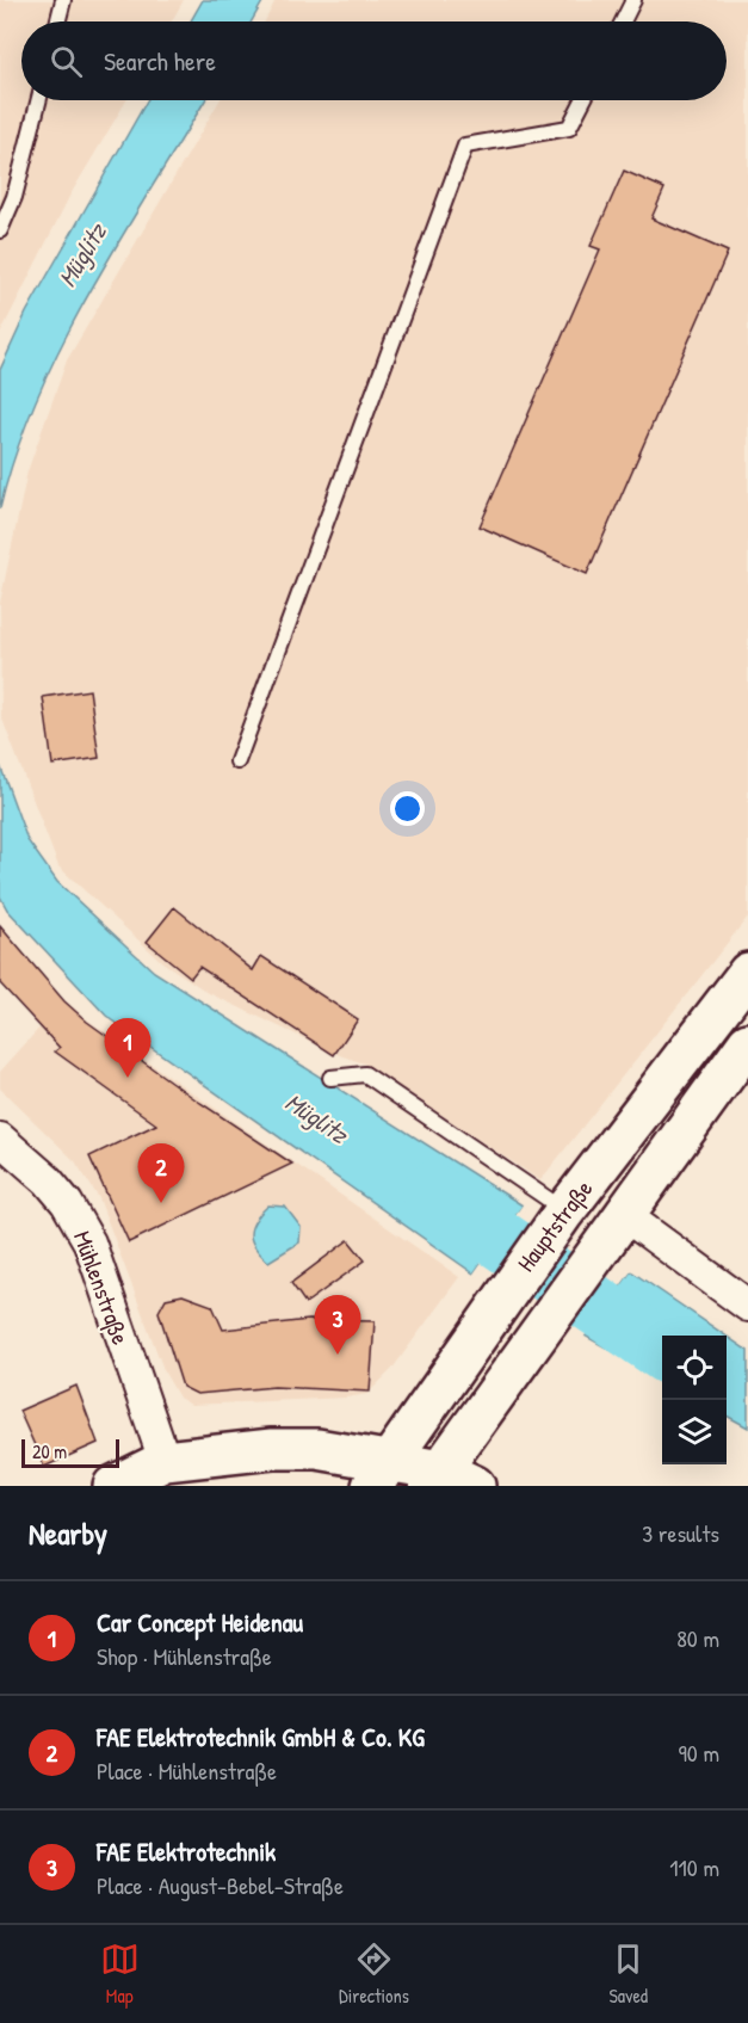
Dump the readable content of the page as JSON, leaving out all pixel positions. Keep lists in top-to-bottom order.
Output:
{
  "streets": {
    "main road": ["Hauptstraße"],
    "street": ["Mühlenstraße"]
  },
  "water": ["Müglitz"],
  "scale_bar": "20 m",
  "page": {
    "search": "Search here",
    "pins": ["1", "2", "3"],
    "scale": "20 m",
    "heading": ["Nearby", "3 results"],
    "list": [
      {
        "mark": "1",
        "name": "Car Concept Heidenau",
        "note": "Shop · Mühlenstraße",
        "value": "80 m"
      },
      {
        "mark": "2",
        "name": "FAE Elektrotechnik GmbH & Co. KG",
        "note": "Place · Mühlenstraße",
        "value": "90 m"
      },
      {
        "mark": "3",
        "name": "FAE Elektrotechnik",
        "note": "Place · August-Bebel-Straße",
        "value": "110 m"
      }
    ],
    "nav": ["Map", "Directions", "Saved"]
  }
}
